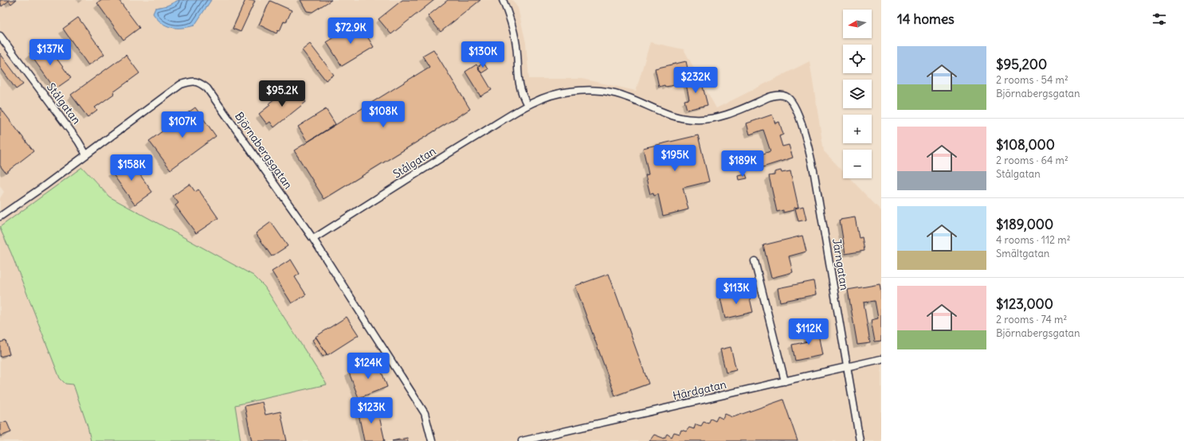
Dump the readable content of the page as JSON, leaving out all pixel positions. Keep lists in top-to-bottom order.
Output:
{
  "streets": {
    "street": [
      "Stålgatan",
      "Björnabergsgatan",
      "Järngatan",
      "Härdgatan"
    ]
  },
  "crossings": [
    ["Stålgatan", "Björnabergsgatan"],
    ["Stålgatan", "Järngatan"],
    ["Järngatan", "Härdgatan"]
  ],
  "north": "left",
  "page": {
    "heading": "14 homes",
    "map_buttons": ["+", "−"],
    "price": [
      "$72.9K",
      "$137K",
      "$130K",
      "$232K",
      "$95.2K",
      "$108K",
      "$107K",
      "$195K",
      "$189K",
      "$158K",
      "$113K",
      "$112K",
      "$124K",
      "$123K"
    ],
    "list": [
      {
        "name": "$95,200",
        "note": "2 rooms · 54 m² · Björnabergsgatan"
      },
      {
        "name": "$108,000",
        "note": "2 rooms · 64 m² · Stålgatan"
      },
      {
        "name": "$189,000",
        "note": "4 rooms · 112 m² · Smältgatan"
      },
      {
        "name": "$123,000",
        "note": "2 rooms · 74 m² · Björnabergsgatan"
      }
    ]
  }
}
